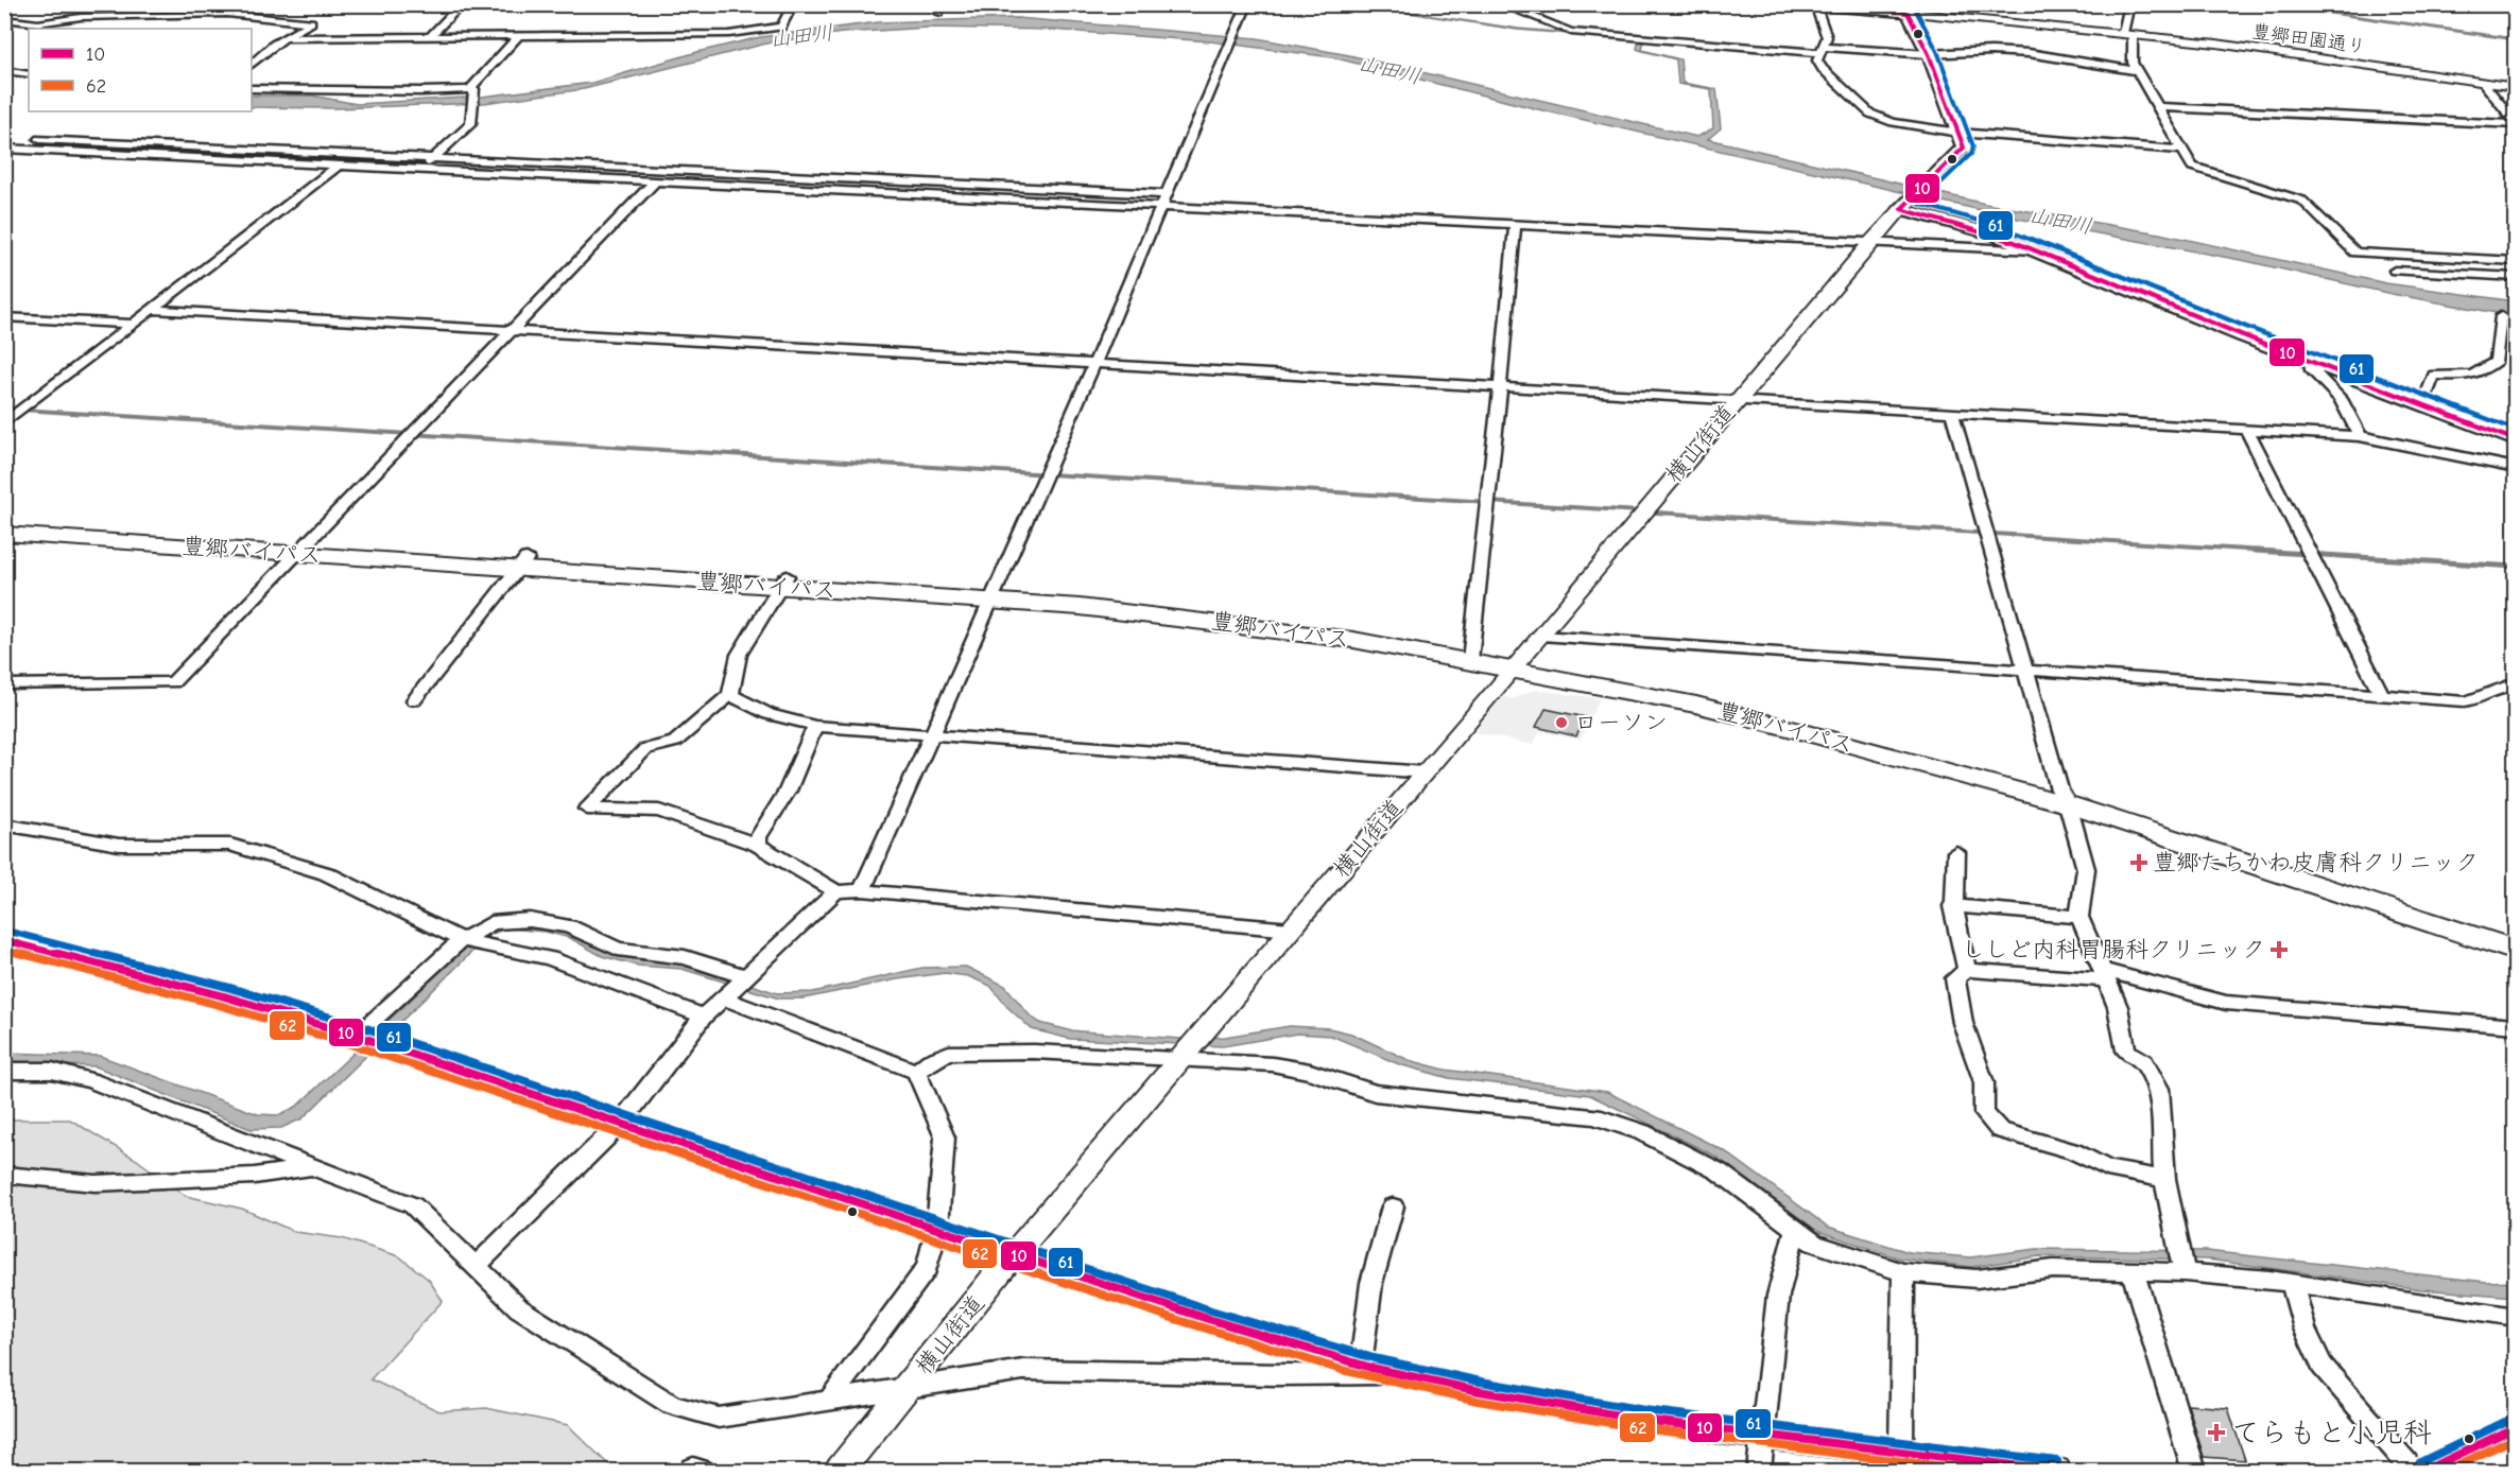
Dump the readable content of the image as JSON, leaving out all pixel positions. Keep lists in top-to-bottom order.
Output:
{
  "streets": {
    "main road": ["豊郷バイパス"],
    "street": ["豊郷田園通り", "横山街道"]
  },
  "crossings": [
    ["横山街道", "豊郷バイパス"]
  ],
  "water": ["山田川"],
  "places": {
    "other": ["ローソン"],
    "health": ["豊郷たちかわ皮膚科クリニック", "ししど内科胃腸科クリニック", "てらもと小児科"]
  },
  "lines": ["transit line 10", "transit line 61", "transit line 62"],
  "legend": ["10", "62"]
}
